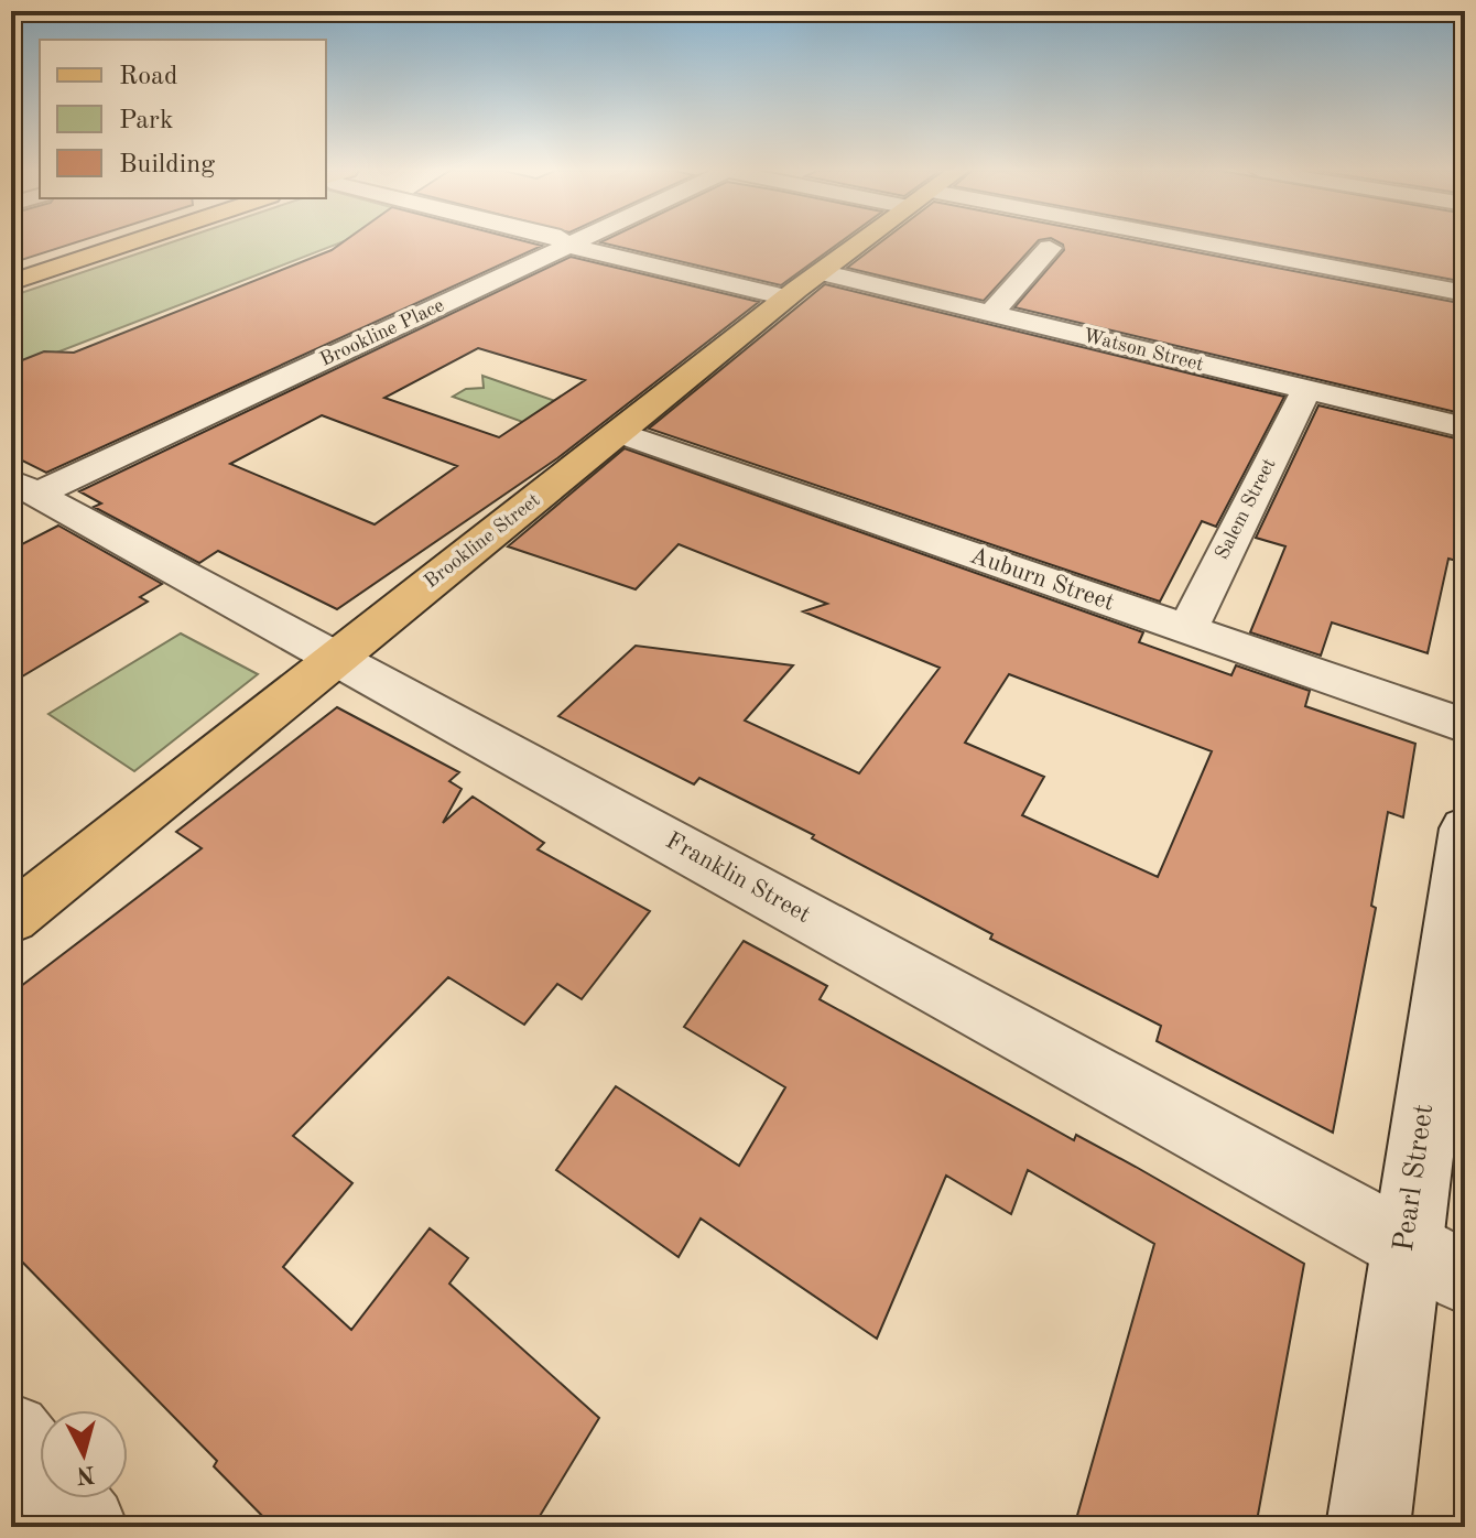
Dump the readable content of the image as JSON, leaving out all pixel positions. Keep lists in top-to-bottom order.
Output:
{
  "streets": {
    "main road": ["Brookline Street"],
    "street": [
      "Brookline Place",
      "Watson Street",
      "Salem Street",
      "Auburn Street",
      "Franklin Street",
      "Pearl Street"
    ]
  },
  "crossings": [
    ["Brookline Place", "Franklin Street"],
    ["Watson Street", "Salem Street"],
    ["Watson Street", "Brookline Street"],
    ["Salem Street", "Auburn Street"],
    ["Brookline Street", "Auburn Street"],
    ["Brookline Street", "Franklin Street"],
    ["Franklin Street", "Pearl Street"]
  ],
  "legend": ["Road", "Park", "Building"],
  "north": "bottom"
}
